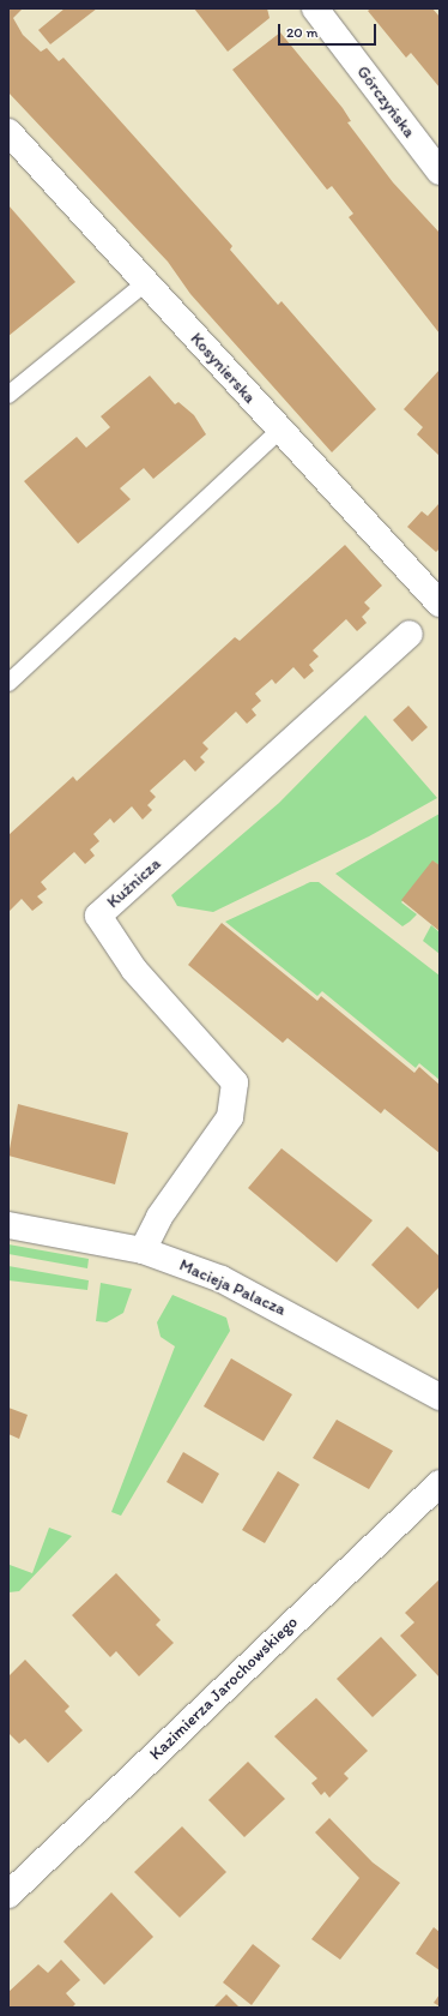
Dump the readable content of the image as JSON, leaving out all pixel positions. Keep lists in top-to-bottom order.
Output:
{
  "streets": {
    "street": [
      "Górczyńska",
      "Kosynierska",
      "Kuźnicza",
      "Macieja Palacza",
      "Kazimierza Jarochowskiego"
    ]
  },
  "crossings": [
    ["Kuźnicza", "Macieja Palacza"]
  ],
  "scale_bar": "20 m"
}
